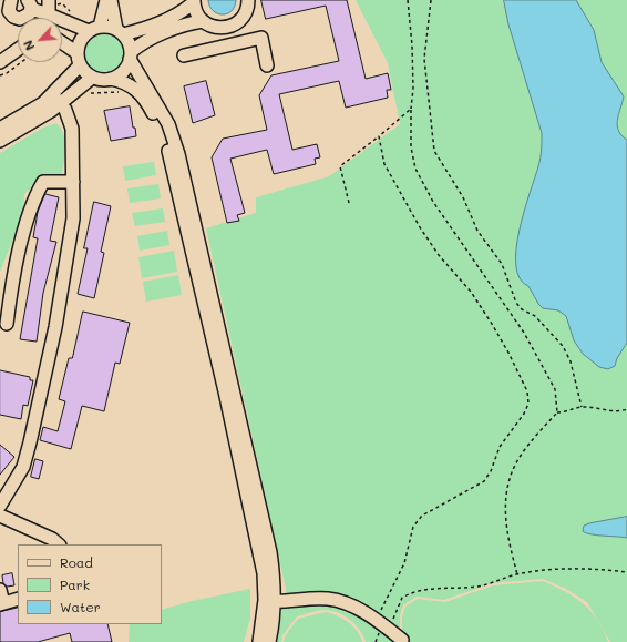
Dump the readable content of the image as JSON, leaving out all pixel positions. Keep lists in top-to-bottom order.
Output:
{
  "legend": ["Road", "Park", "Water"],
  "north": "bottom left"
}
